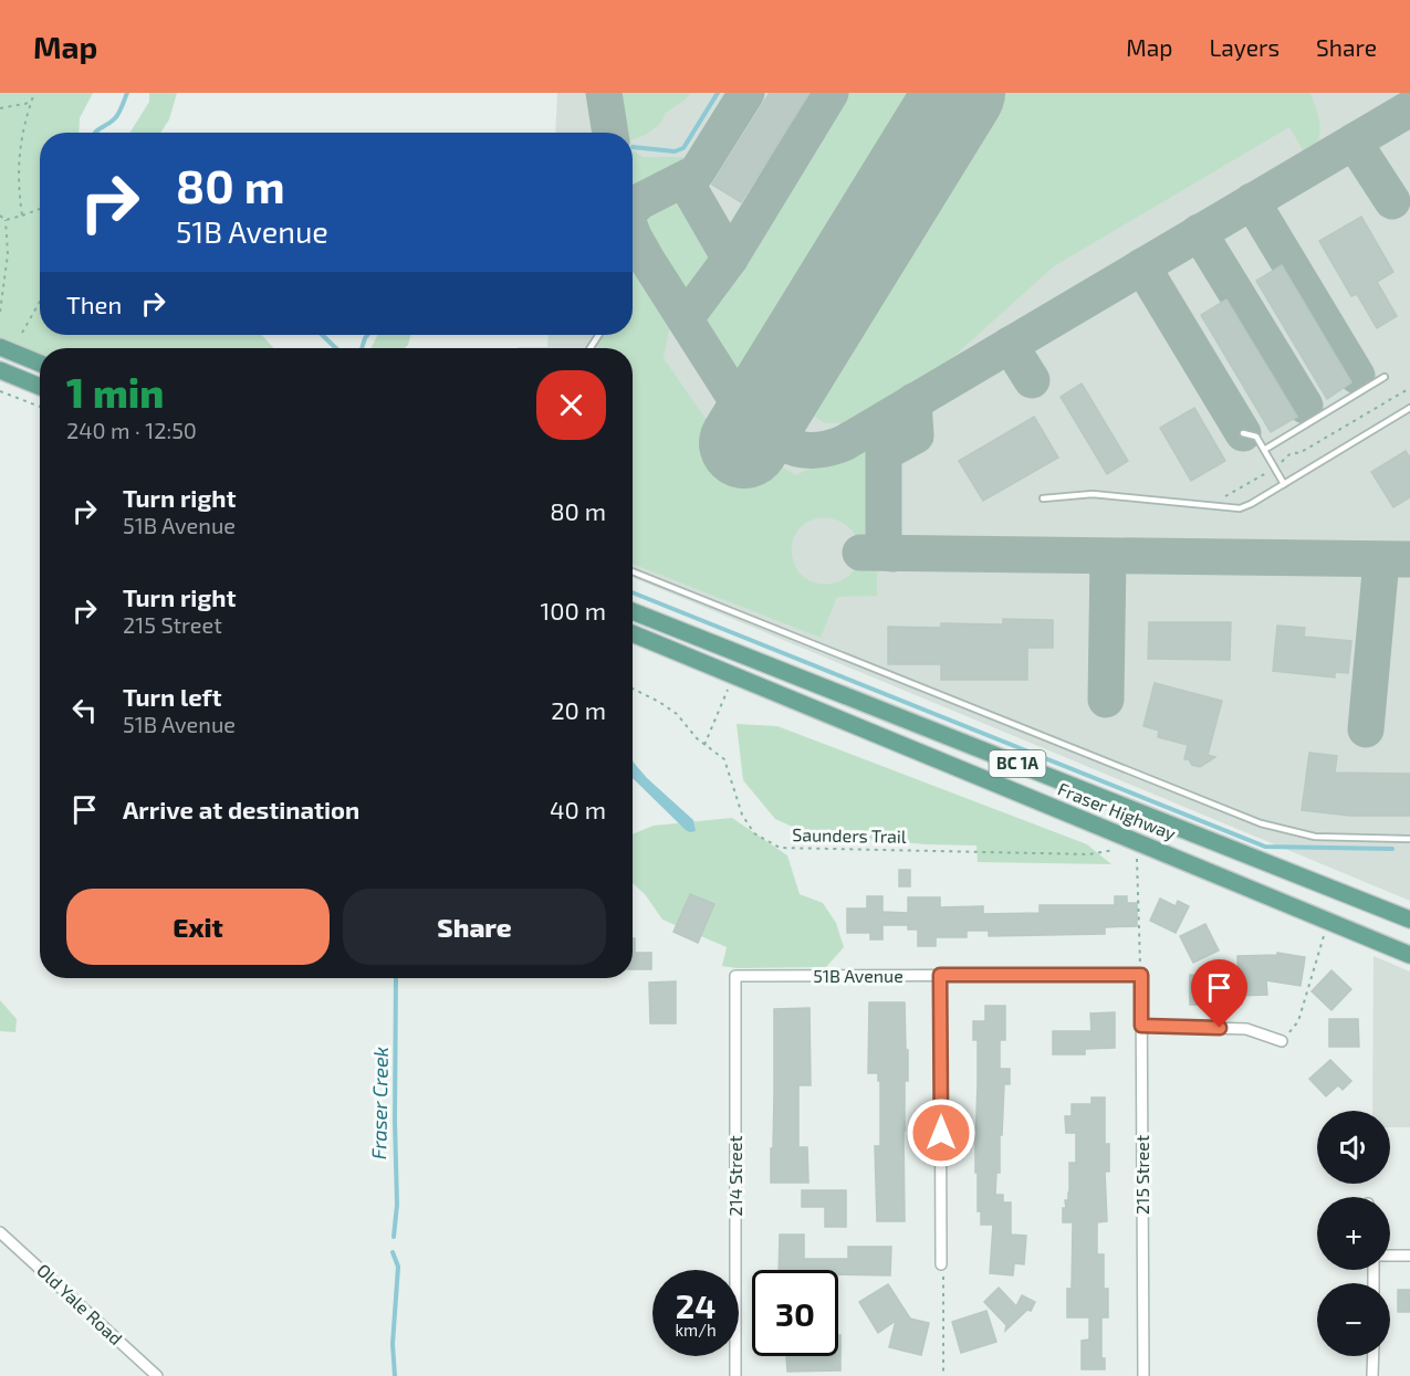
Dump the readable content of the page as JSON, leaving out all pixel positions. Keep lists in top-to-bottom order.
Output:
{
  "streets": {
    "main road": ["BC 1A", "Fraser Highway"],
    "street": [
      "51B Avenue",
      "215 Street",
      "214 Street",
      "Old Yale Road"
    ],
    "path": ["Saunders Trail"]
  },
  "crossings": [
    ["51B Avenue", "215 Street"],
    ["51B Avenue", "214 Street"]
  ],
  "water": ["Fraser Creek"],
  "page": {
    "header": "Map",
    "nav": ["Map", "Layers", "Share"],
    "turn": ["80 m", "51B Avenue"],
    "then": "Then",
    "heading": ["1 min", "240 m · 12:50"],
    "list": [
      {
        "name": "Turn right",
        "note": "51B Avenue",
        "value": "80 m"
      },
      {
        "name": "Turn right",
        "note": "215 Street",
        "value": "100 m"
      },
      {
        "name": "Turn left",
        "note": "51B Avenue",
        "value": "20 m"
      },
      {
        "name": "Arrive at destination",
        "value": "40 m"
      }
    ],
    "buttons": ["Exit", "Share"],
    "map_buttons": ["+", "−"],
    "speed": "24 km/h",
    "limit": "30"
  }
}
